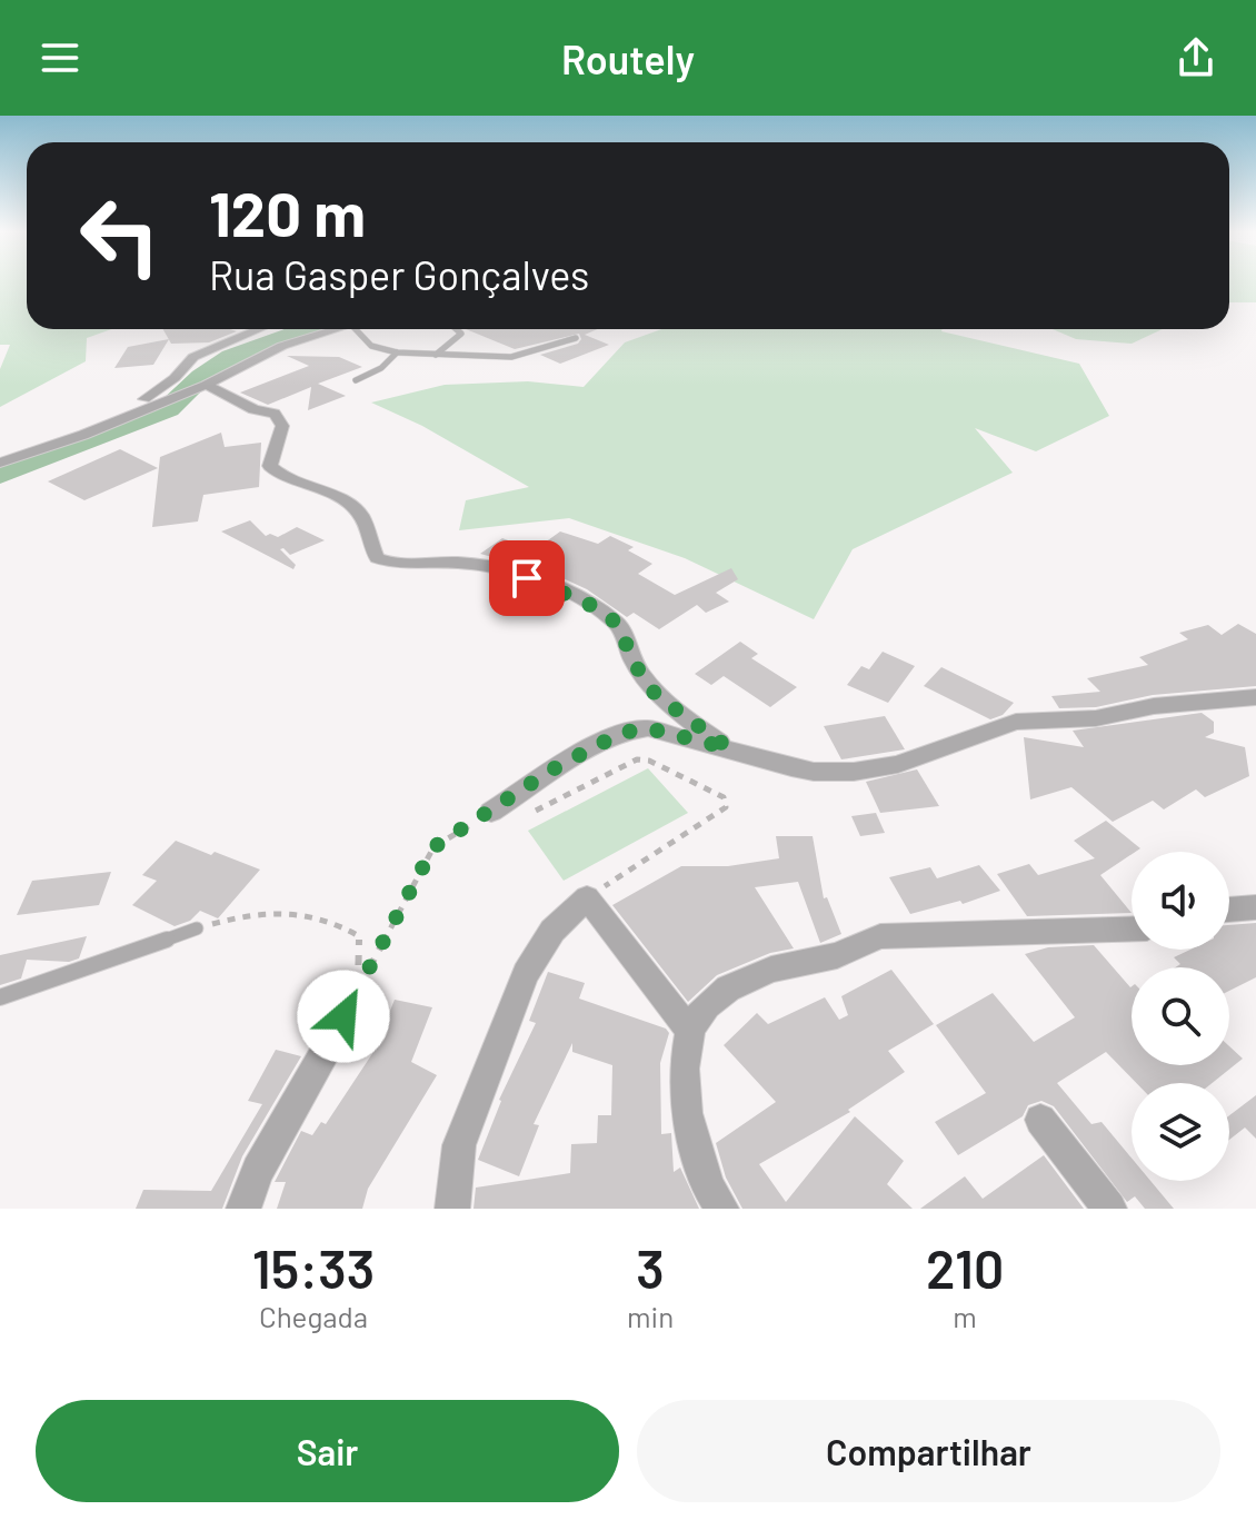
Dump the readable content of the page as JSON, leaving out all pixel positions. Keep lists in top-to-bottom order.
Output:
{
  "page": {
    "header": "Routely",
    "turn": ["120 m", "Rua Gasper Gonçalves"],
    "eta": [
      "15:33",
      "Chegada",
      "3",
      "min",
      "210",
      "m"
    ],
    "buttons": ["Sair", "Compartilhar"]
  }
}
